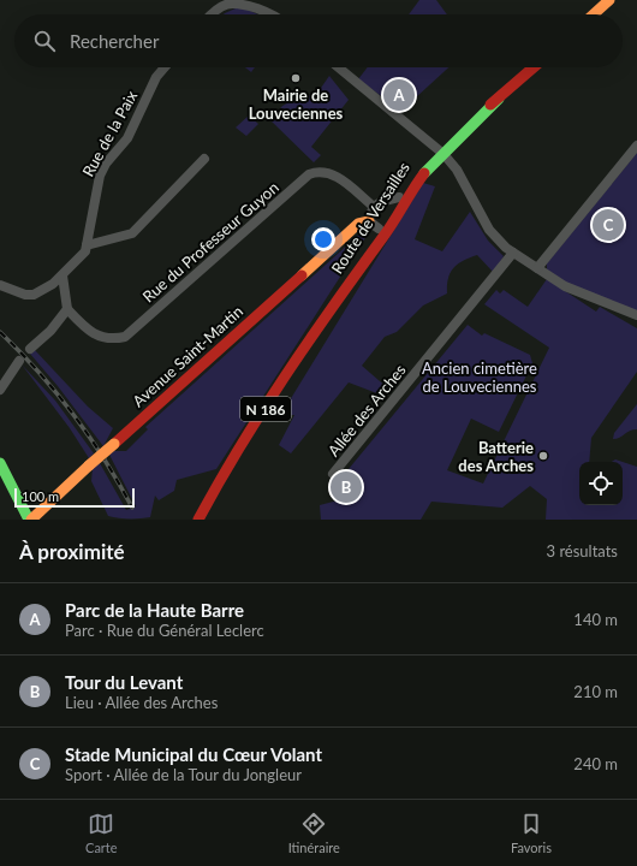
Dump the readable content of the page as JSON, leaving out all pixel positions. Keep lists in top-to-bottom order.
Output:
{
  "streets": {
    "main road": ["Route de Versailles", "Avenue Saint-Martin", "N 186"],
    "street": ["Rue de la Paix", "Rue du Professeur Guyon", "Allée des Arches"]
  },
  "parks": ["Ancien cimetière de Louveciennes"],
  "places": ["Mairie de Louveciennes", "Batterie des Arches"],
  "scale_bar": "100 m",
  "page": {
    "search": "Rechercher",
    "pins": ["A", "C", "B"],
    "scale": "100 m",
    "heading": ["À proximité", "3 résultats"],
    "list": [
      {
        "mark": "A",
        "name": "Parc de la Haute Barre",
        "note": "Parc · Rue du Général Leclerc",
        "value": "140 m"
      },
      {
        "mark": "B",
        "name": "Tour du Levant",
        "note": "Lieu · Allée des Arches",
        "value": "210 m"
      },
      {
        "mark": "C",
        "name": "Stade Municipal du Cœur Volant",
        "note": "Sport · Allée de la Tour du Jongleur",
        "value": "240 m"
      }
    ],
    "nav": ["Carte", "Itinéraire", "Favoris"]
  }
}
